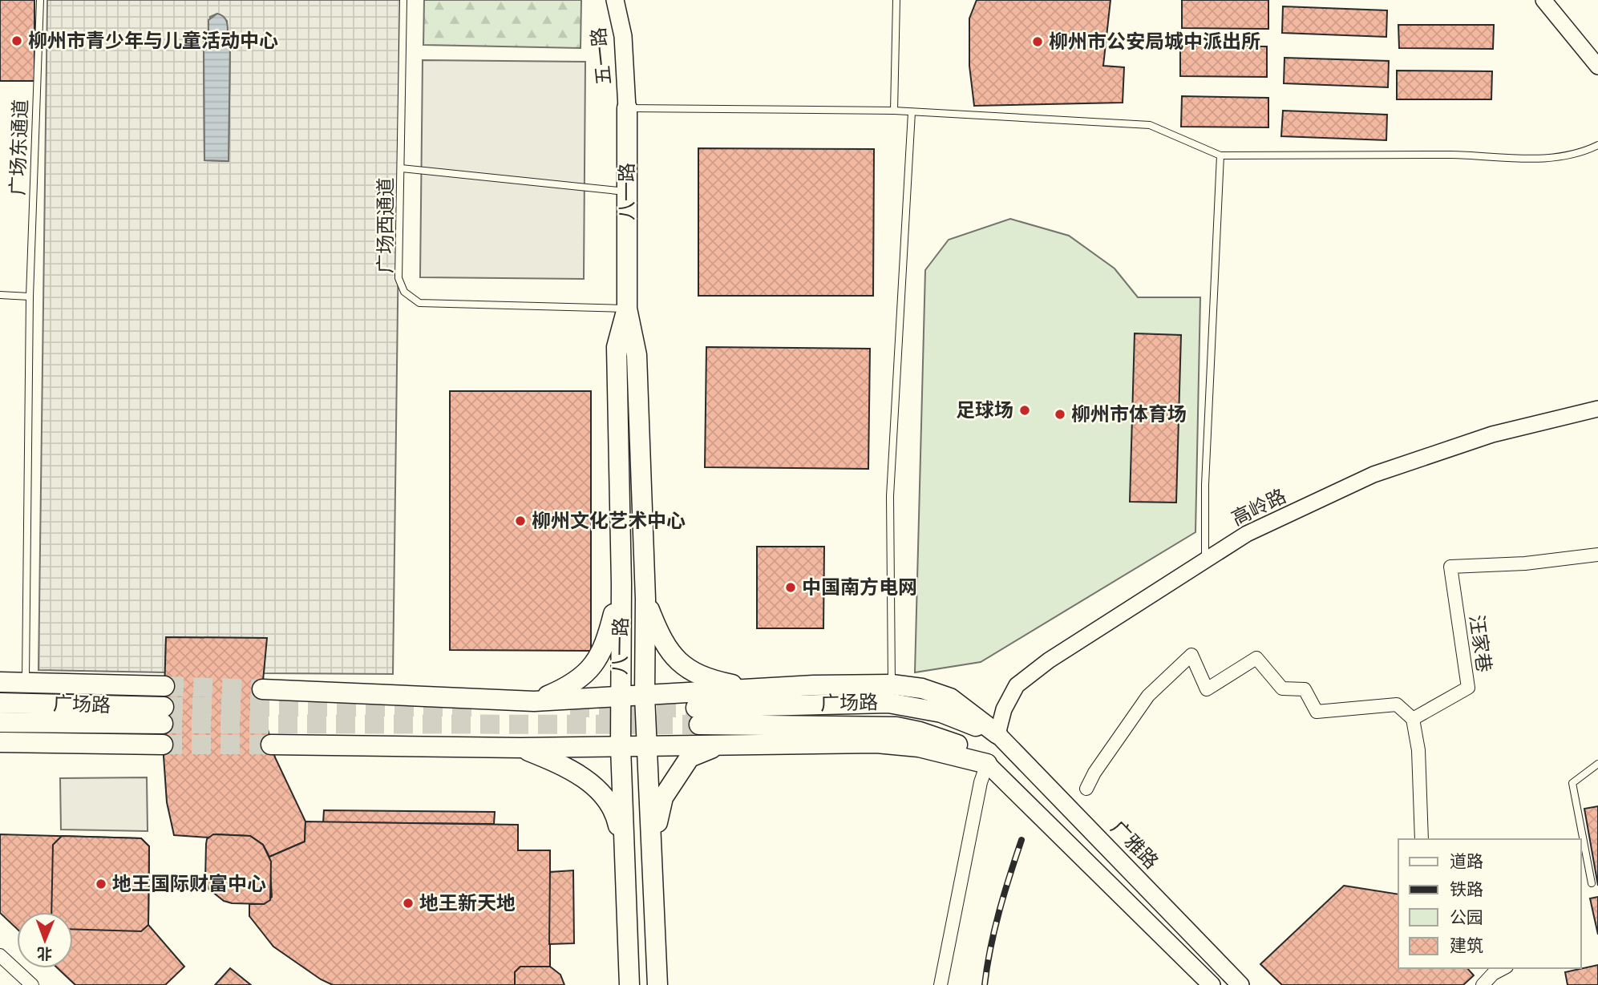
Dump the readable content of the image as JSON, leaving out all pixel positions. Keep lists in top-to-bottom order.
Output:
{
  "streets": {
    "main road": [
      "五一路",
      "八一路",
      "广场路",
      "广雅路"
    ],
    "street": ["高岭路", "汪家巷"],
    "lane": ["广场东通道", "广场西通道"]
  },
  "crossings": [
    ["五一路", "八一路"],
    ["八一路", "广场西通道"],
    ["高岭路", "广场路"],
    ["高岭路", "广雅路"],
    ["广场路", "广雅路"]
  ],
  "places": [
    "柳州市青少年与儿童活动中心",
    "柳州市公安局城中派出所",
    "足球场",
    "柳州市体育场",
    "柳州文化艺术中心",
    "中国南方电网",
    "地王国际财富中心",
    "地王新天地"
  ],
  "legend": [
    "道路",
    "铁路",
    "公园",
    "建筑"
  ],
  "north": "bottom"
}
